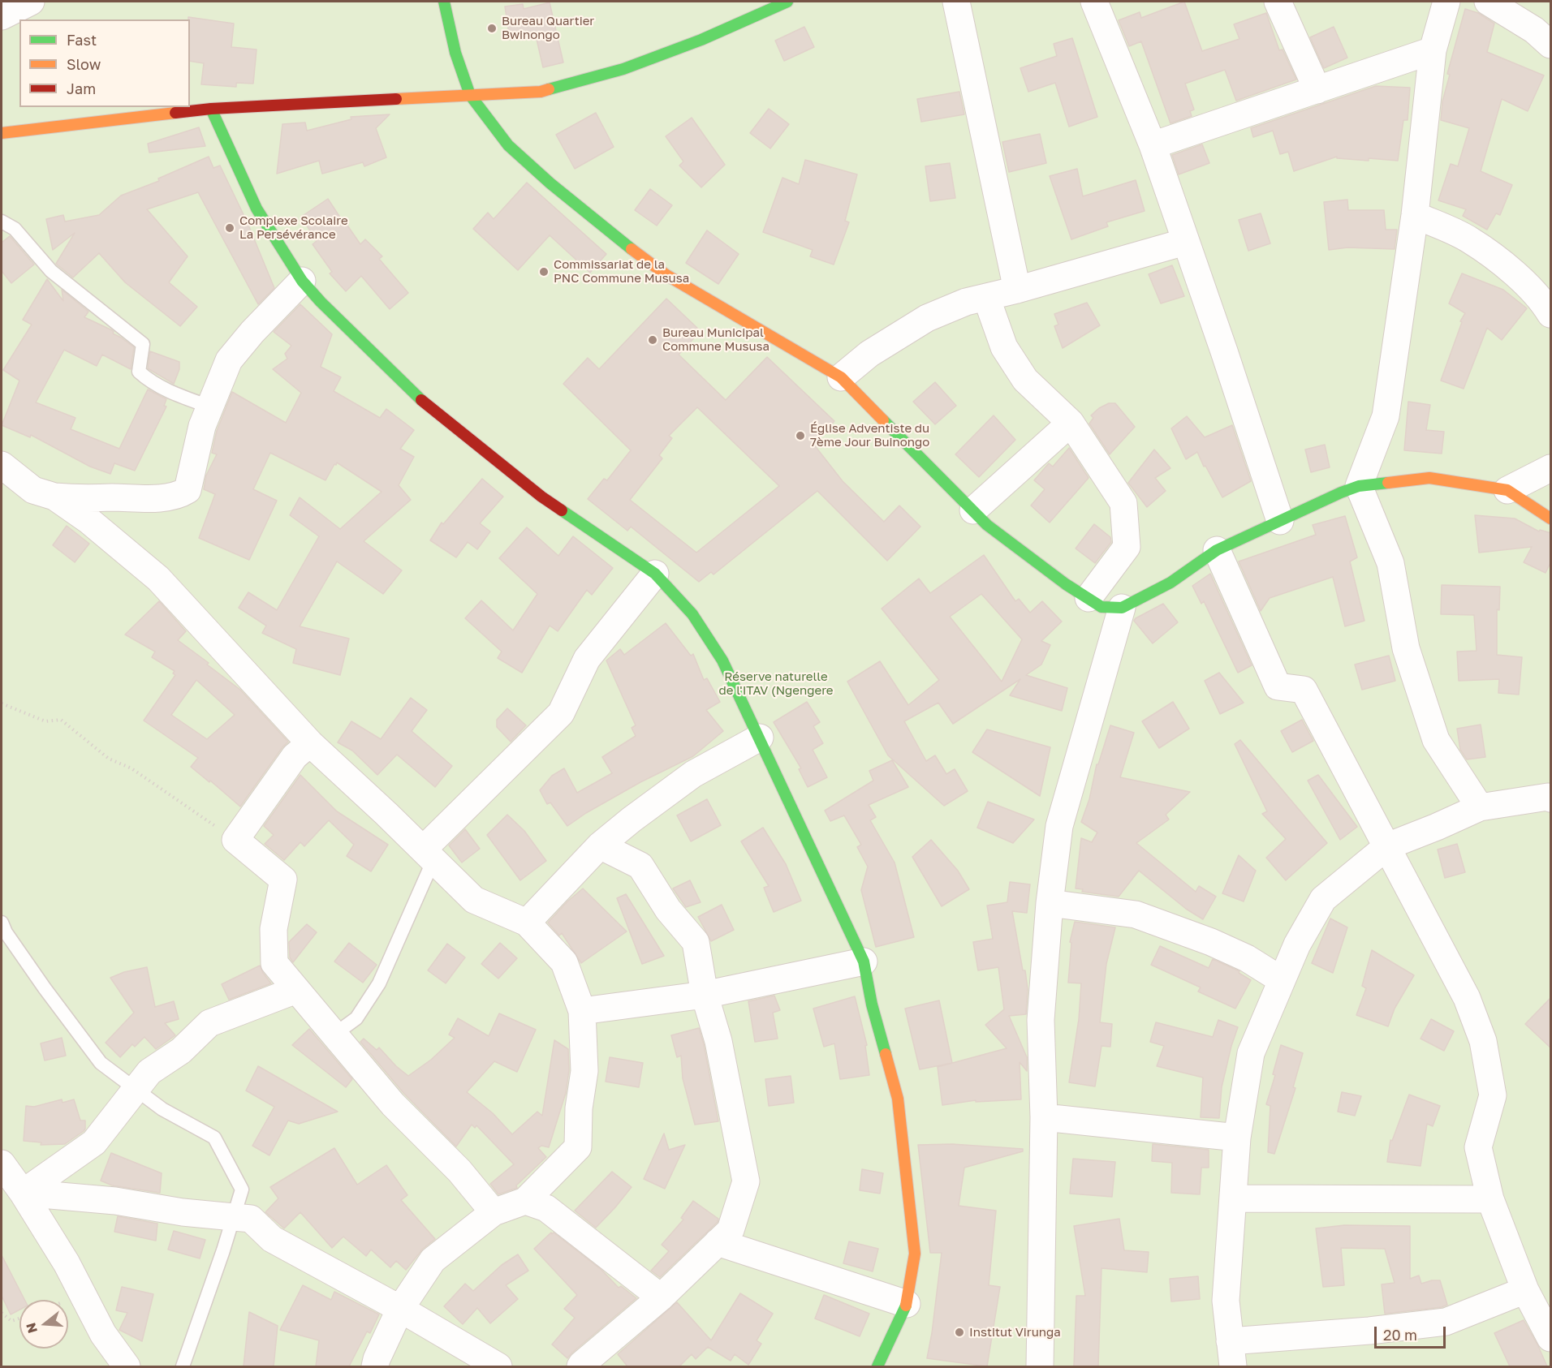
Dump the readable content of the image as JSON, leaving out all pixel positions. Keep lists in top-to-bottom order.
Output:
{
  "parks": ["Réserve naturelle de l'ITAV (Ngengere"],
  "places": [
    "Bureau Quartier Bwinongo",
    "Complexe Scolaire La Persévérance",
    "Commissariat de la PNC Commune Mususa",
    "Bureau Municipal Commune Mususa",
    "Église Adventiste du 7ème Jour Buinongo",
    "Institut Virunga"
  ],
  "legend": ["Fast", "Slow", "Jam"],
  "scale_bar": "20 m",
  "north": "left"
}
